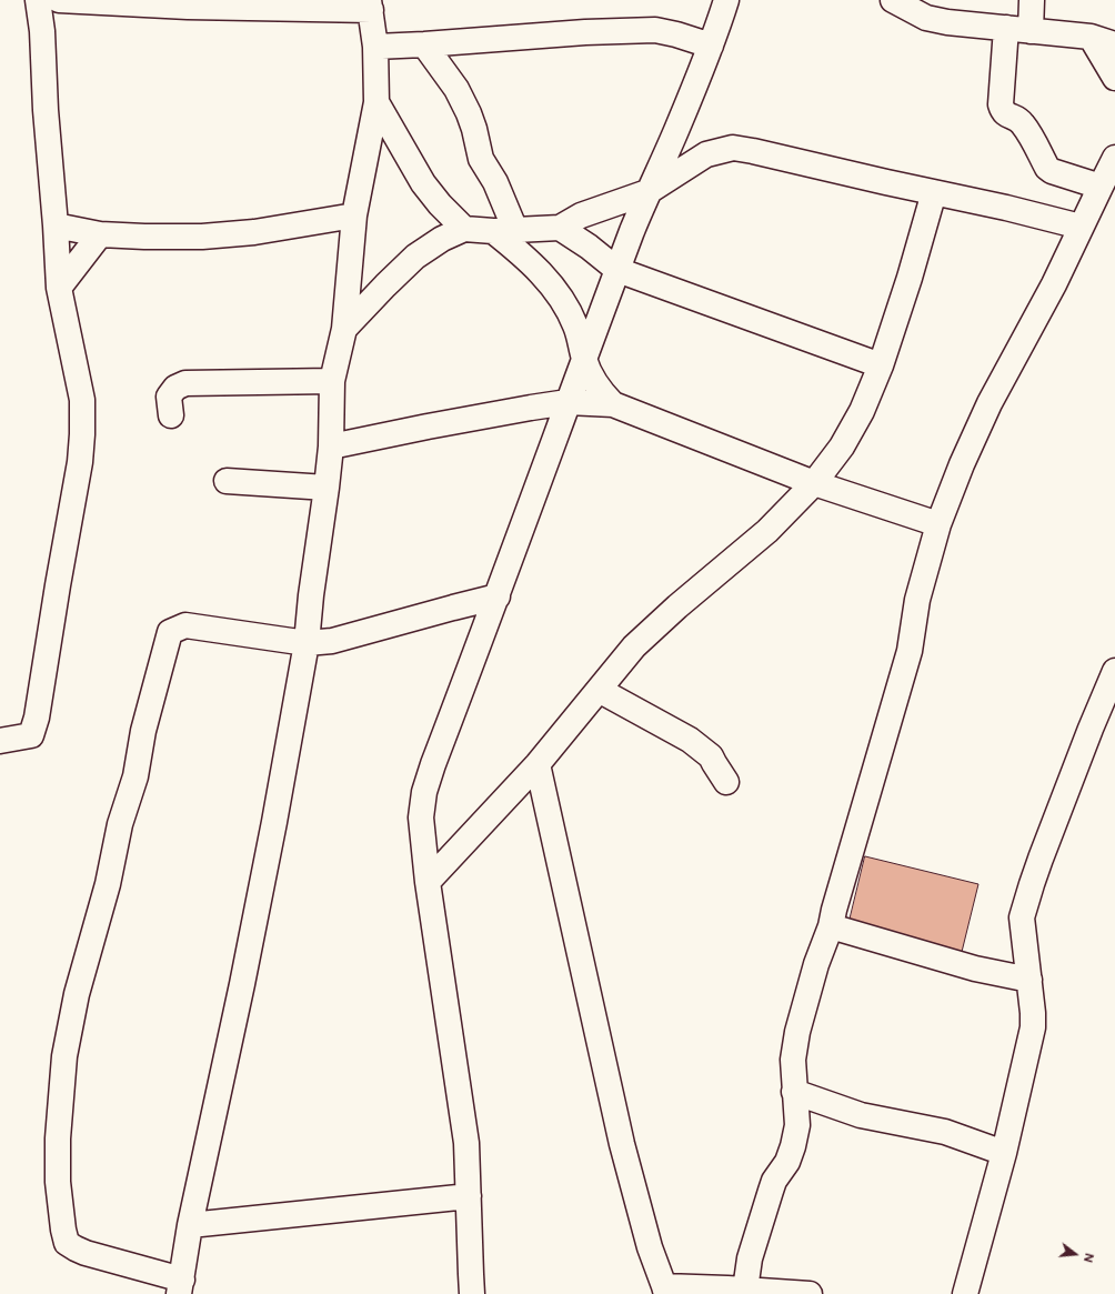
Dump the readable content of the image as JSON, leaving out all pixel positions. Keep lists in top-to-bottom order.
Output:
{
  "north": "right"
}
